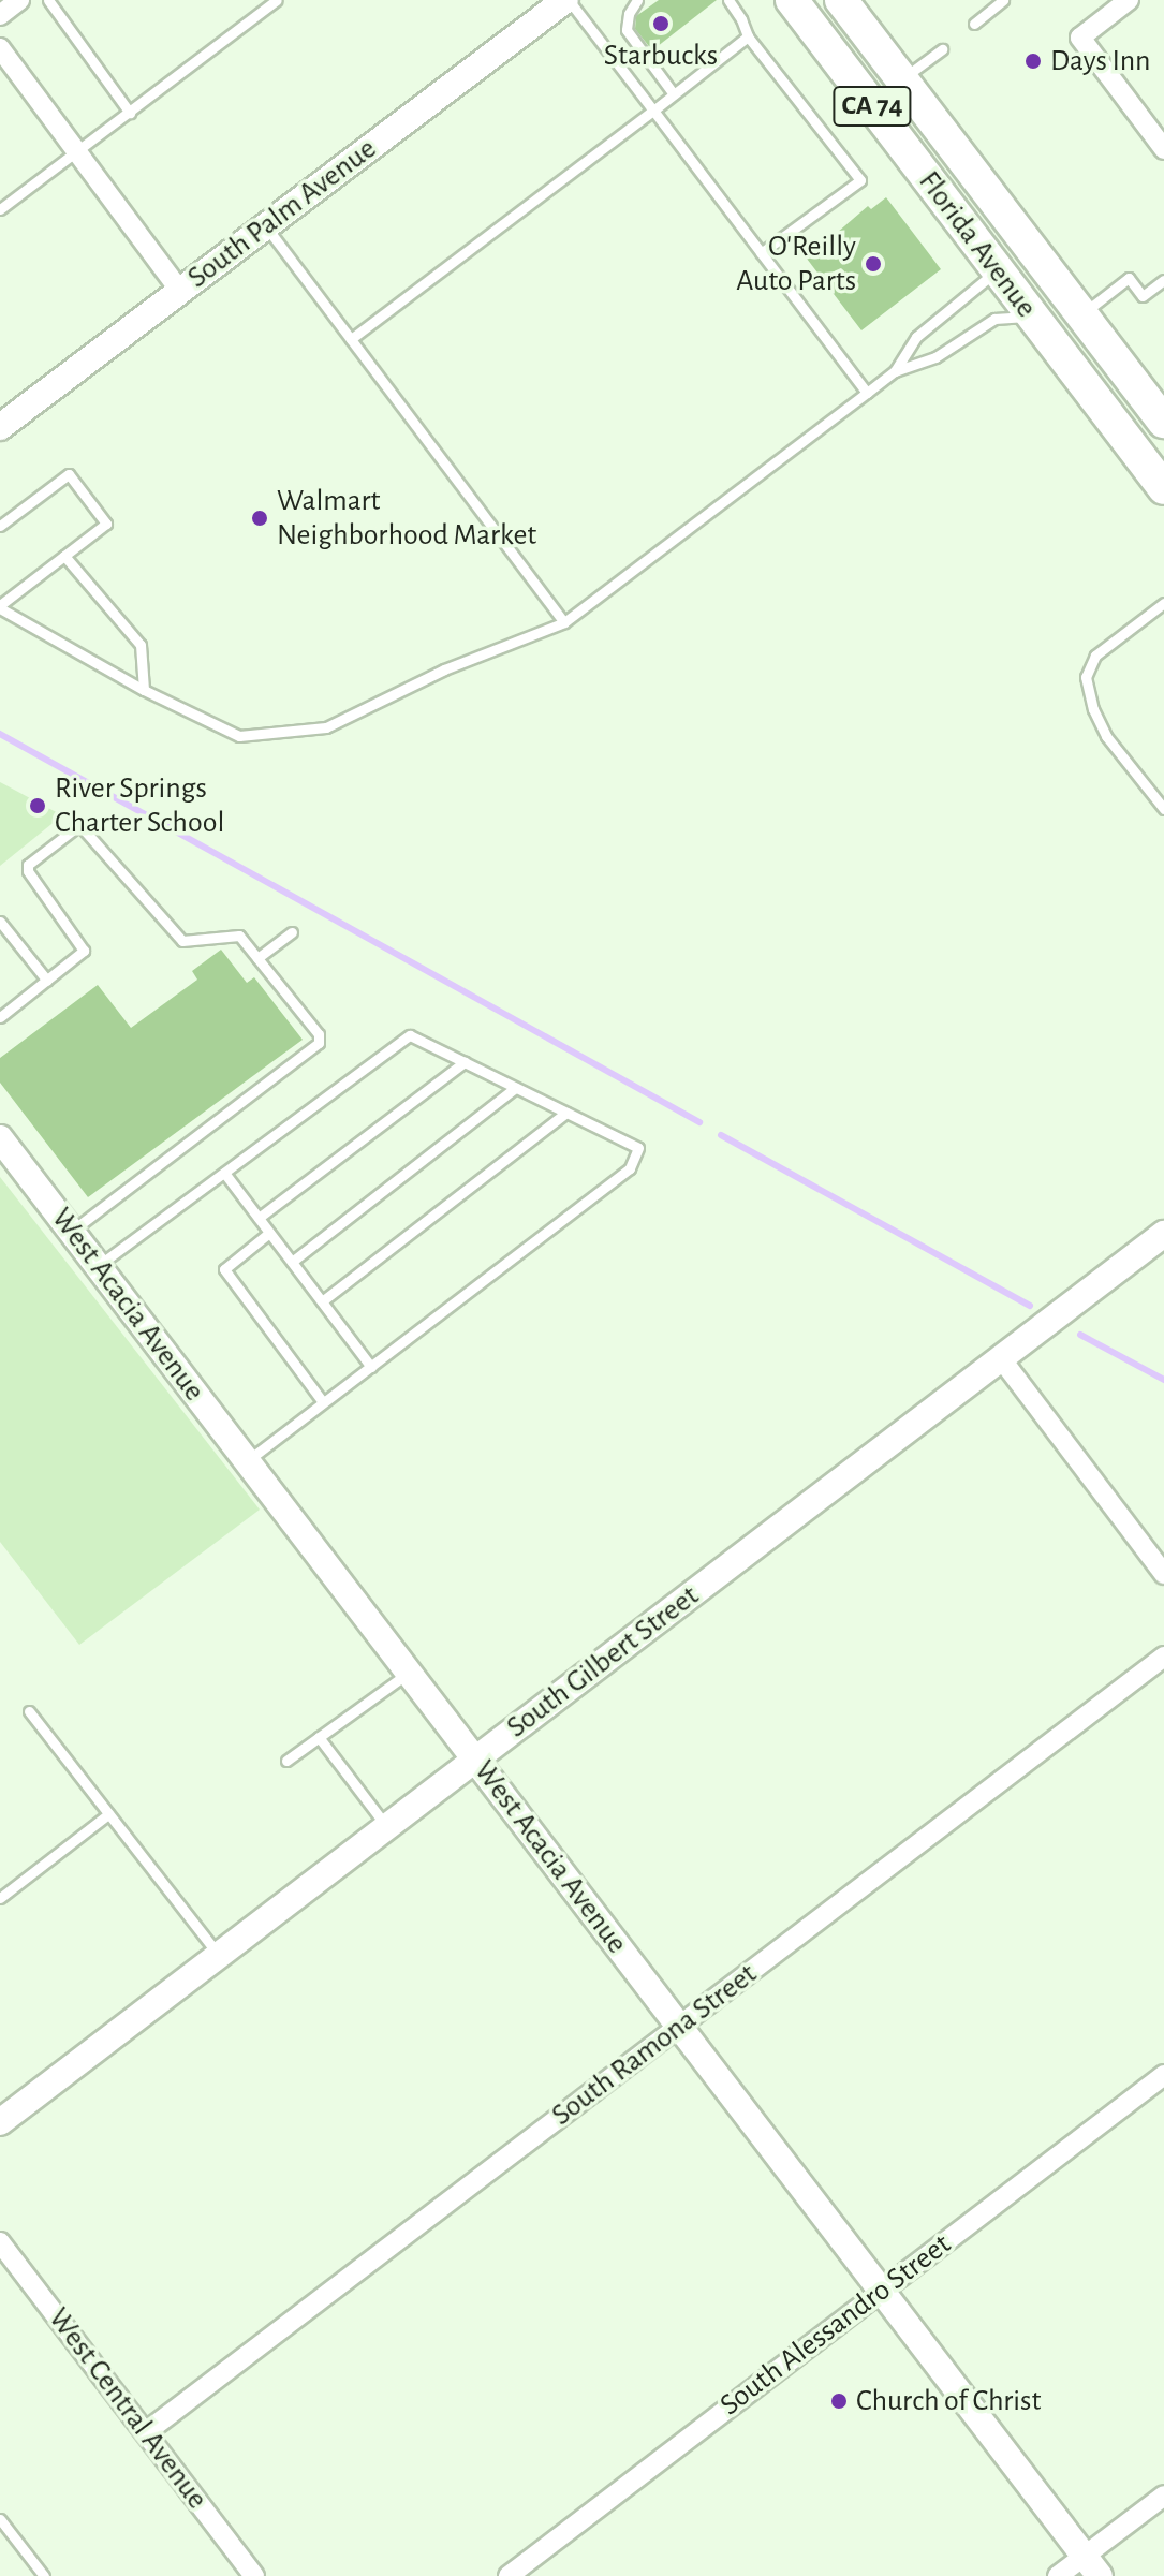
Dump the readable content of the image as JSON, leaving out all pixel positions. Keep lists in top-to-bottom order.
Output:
{
  "streets": {
    "main road": ["CA 74", "Florida Avenue"],
    "street": [
      "South Palm Avenue",
      "West Acacia Avenue",
      "South Gilbert Street",
      "South Ramona Street",
      "South Alessandro Street",
      "West Central Avenue"
    ]
  },
  "crossings": [
    ["West Acacia Avenue", "South Gilbert Street"],
    ["West Acacia Avenue", "South Ramona Street"],
    ["West Acacia Avenue", "South Alessandro Street"],
    ["South Ramona Street", "West Central Avenue"]
  ],
  "places": [
    "Starbucks",
    "Days Inn",
    "O'Reilly Auto Parts",
    "Walmart Neighborhood Market",
    "River Springs Charter School",
    "Church of Christ"
  ]
}
